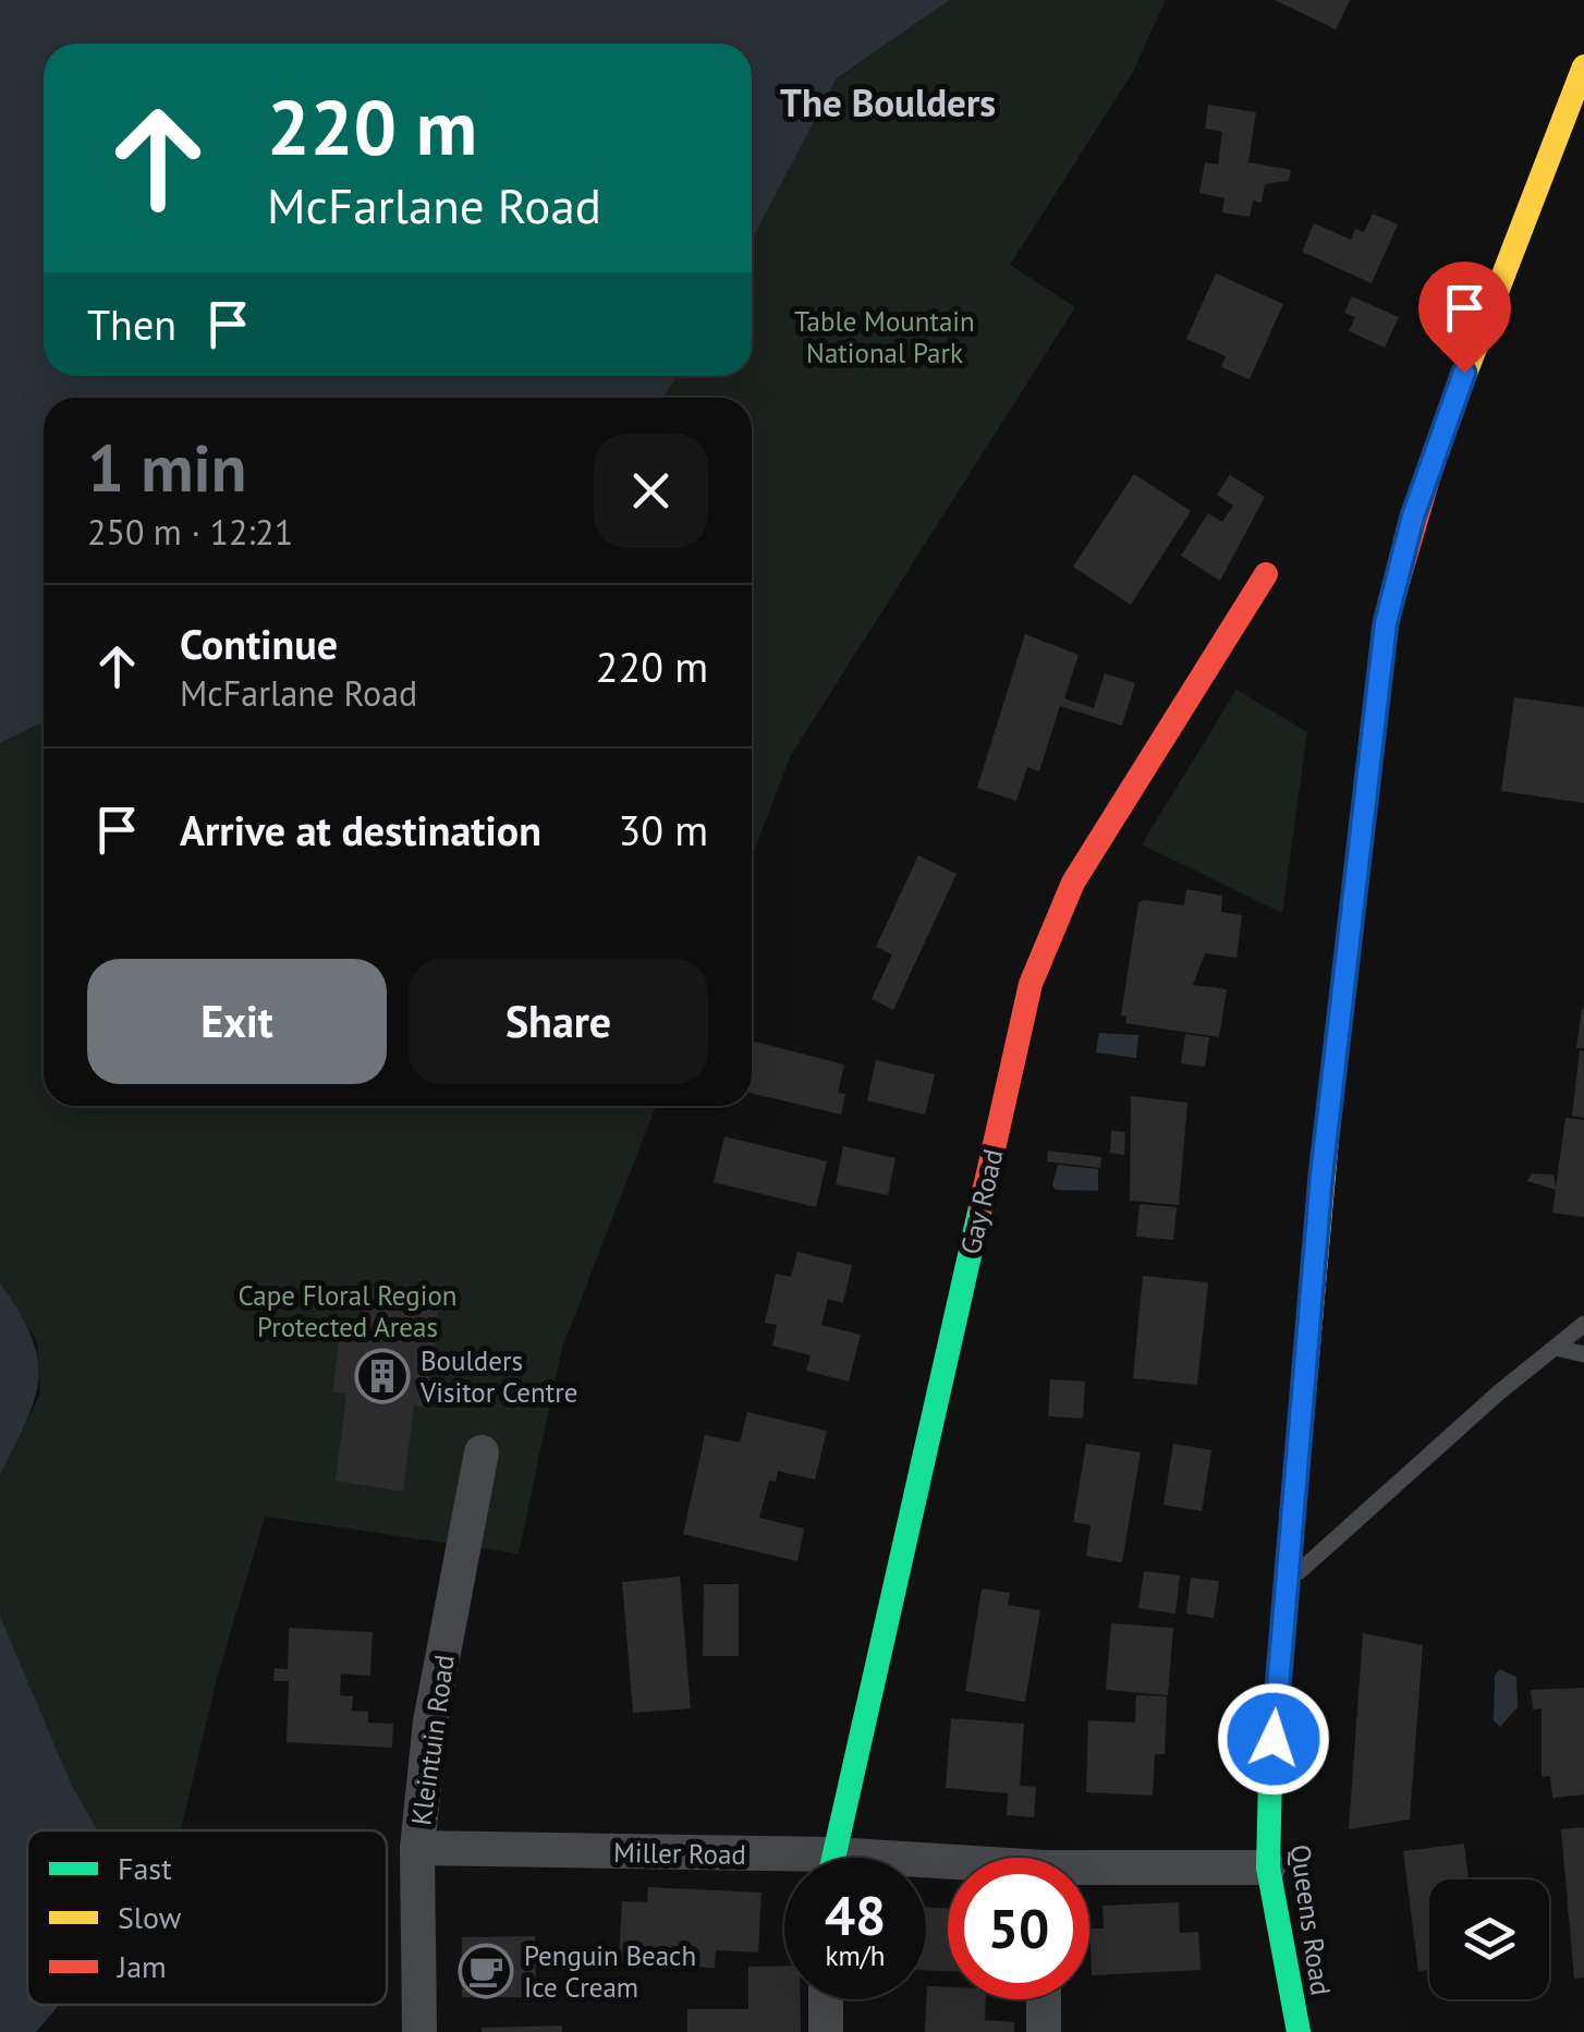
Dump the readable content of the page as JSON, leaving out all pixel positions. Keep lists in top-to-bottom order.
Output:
{
  "streets": {
    "main road": ["Gay Road", "Queens Road"],
    "street": ["Kleintuin Road", "Miller Road"]
  },
  "crossings": [
    ["Kleintuin Road", "Miller Road"],
    ["Miller Road", "Queens Road"]
  ],
  "districts": ["The Boulders"],
  "parks": ["Table Mountain National Park", "Cape Floral Region Protected Areas"],
  "places": {
    "building": ["Boulders Visitor Centre"],
    "cafe": ["Penguin Beach Ice Cream"]
  },
  "legend": ["Fast", "Slow", "Jam"],
  "page": {
    "turn": ["220 m", "McFarlane Road"],
    "then": "Then",
    "heading": ["1 min", "250 m · 12:21"],
    "list": [
      {
        "name": "Continue",
        "note": "McFarlane Road",
        "value": "220 m"
      },
      {
        "name": "Arrive at destination",
        "value": "30 m"
      }
    ],
    "buttons": ["Exit", "Share"],
    "speed": "48 km/h",
    "limit": "50"
  }
}
